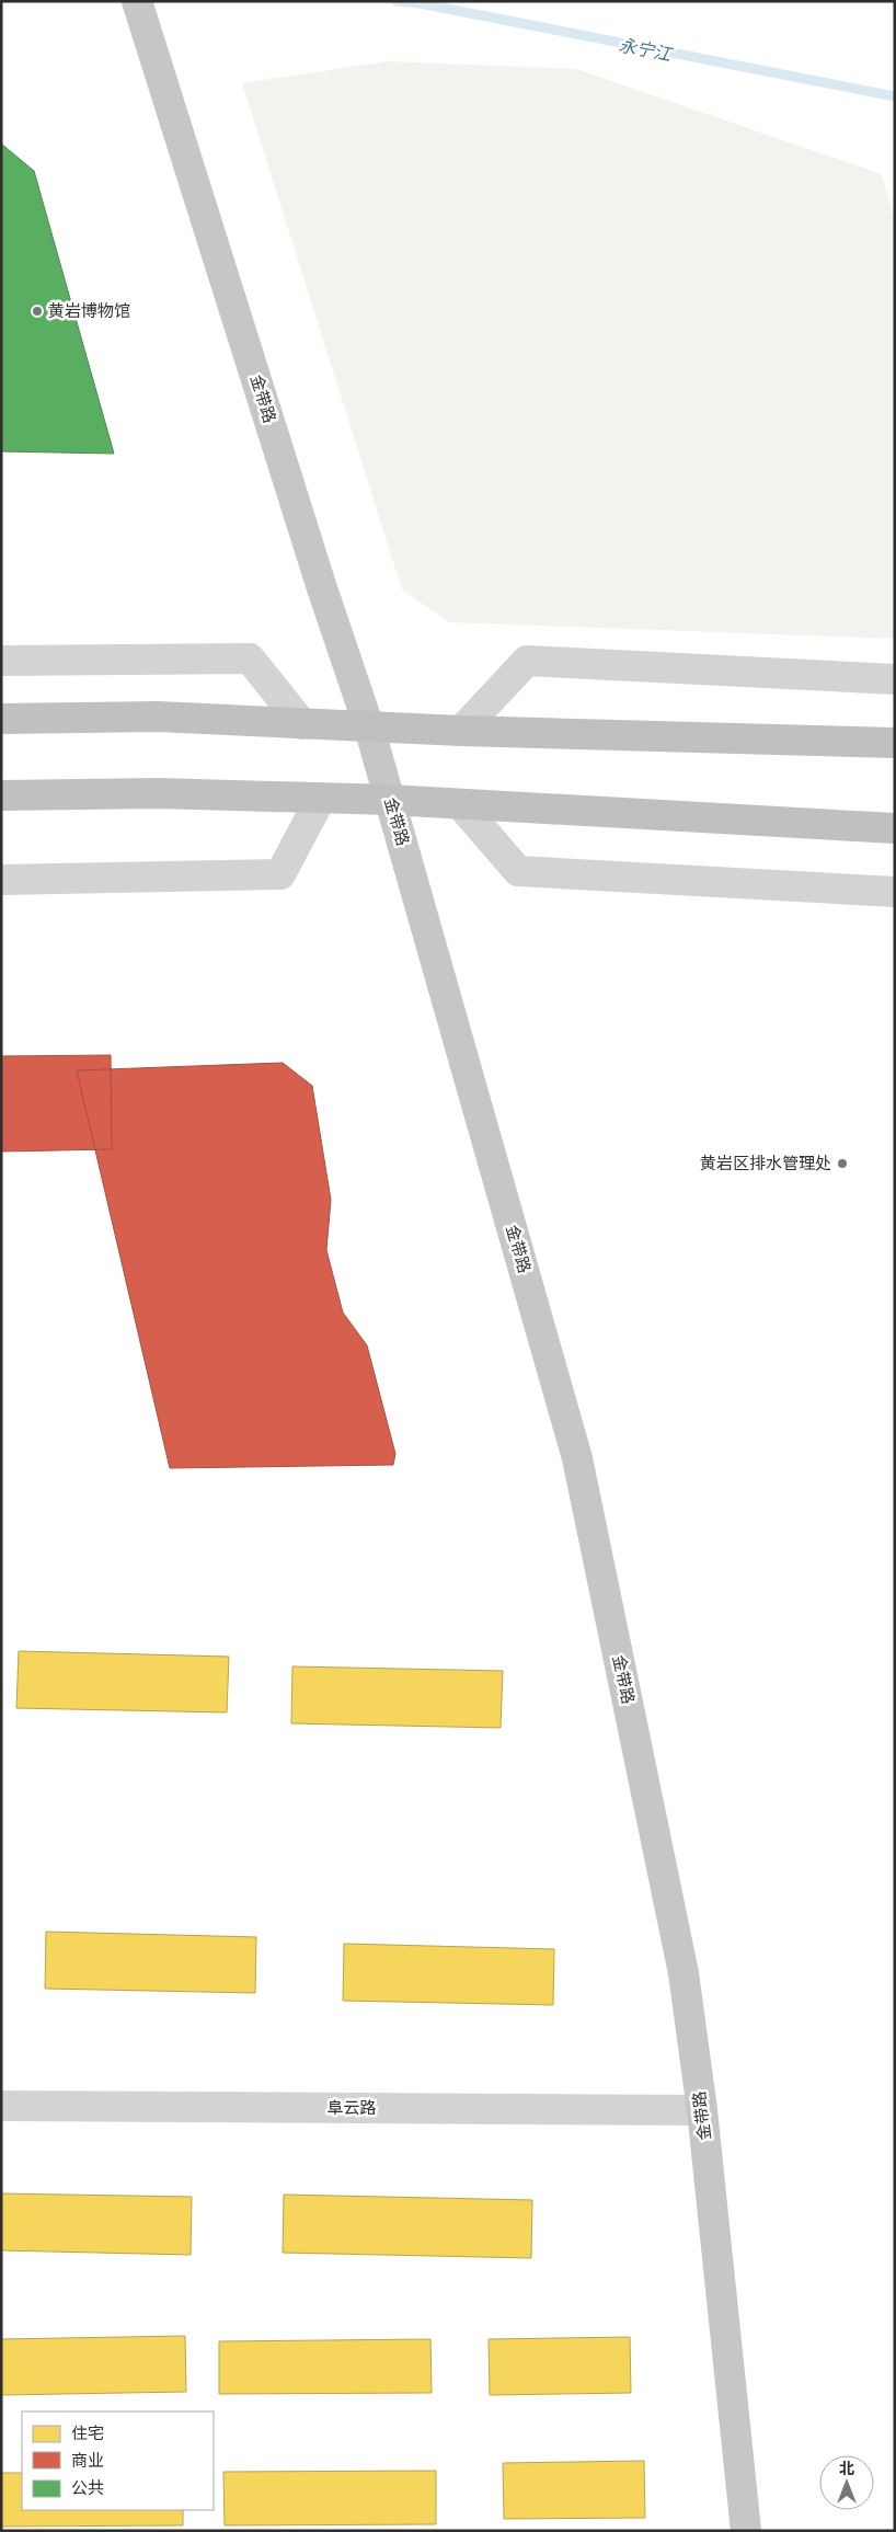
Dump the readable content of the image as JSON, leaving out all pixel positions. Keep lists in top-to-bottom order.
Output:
{
  "streets": {
    "main road": ["金带路"],
    "street": ["阜云路"]
  },
  "crossings": [
    ["金带路", "阜云路"]
  ],
  "water": ["永宁江"],
  "places": ["黄岩博物馆", "黄岩区排水管理处"],
  "legend": ["住宅", "商业", "公共"],
  "north": "top"
}
